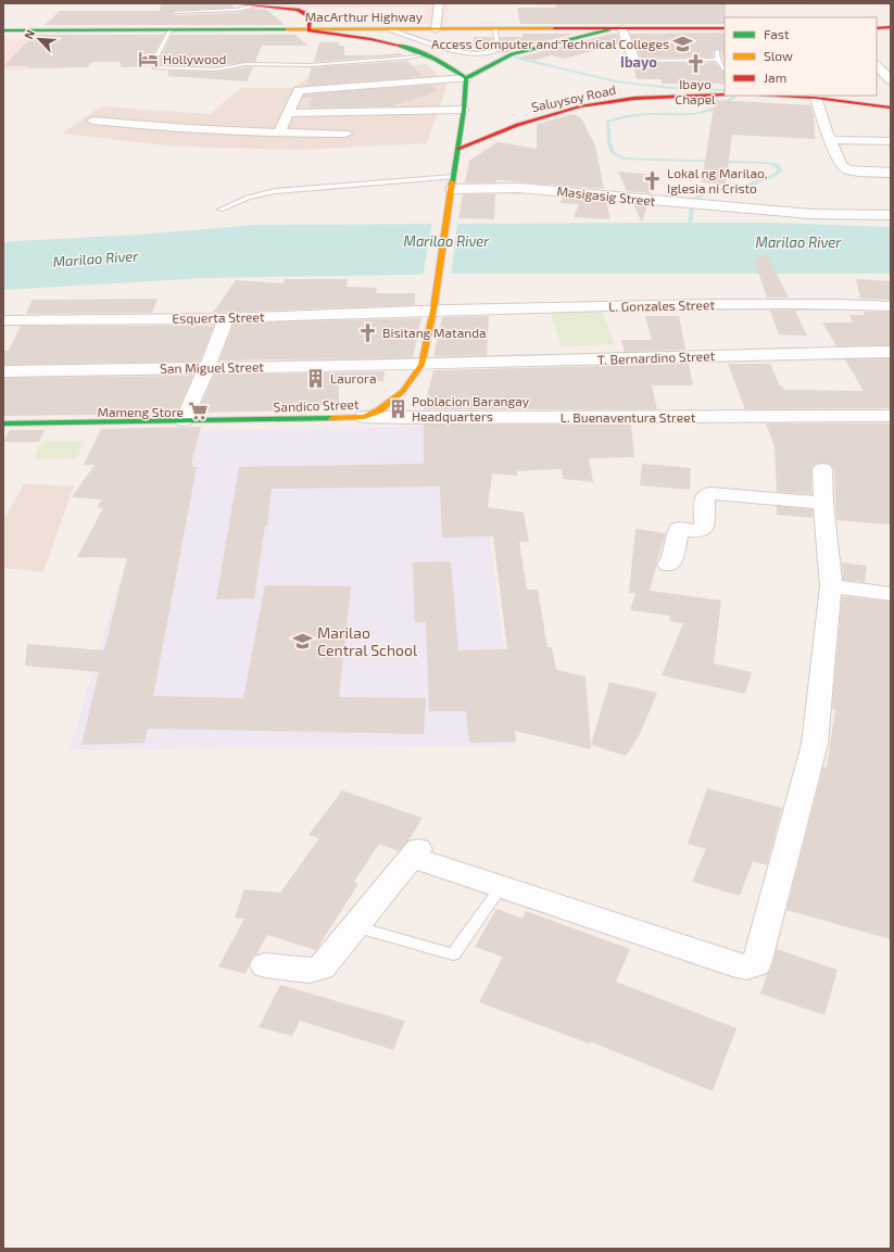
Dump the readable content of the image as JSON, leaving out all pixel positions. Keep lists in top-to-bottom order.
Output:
{
  "streets": {
    "main road": ["MacArthur Highway", "Saluysoy Road", "Sandico Street"],
    "street": [
      "Masigasig Street",
      "L. Gonzales Street",
      "Esquerta Street",
      "T. Bernardino Street",
      "San Miguel Street",
      "L. Buenaventura Street"
    ]
  },
  "crossings": [
    ["Saluysoy Road", "Sandico Street"],
    ["Masigasig Street", "Sandico Street"],
    ["L. Gonzales Street", "Esquerta Street"],
    ["L. Gonzales Street", "Sandico Street"],
    ["Esquerta Street", "Sandico Street"],
    ["T. Bernardino Street", "San Miguel Street"],
    ["T. Bernardino Street", "Sandico Street"],
    ["San Miguel Street", "Sandico Street"],
    ["Sandico Street", "L. Buenaventura Street"]
  ],
  "districts": ["Ibayo"],
  "water": ["Marilao River"],
  "places": {
    "school or university": ["Access Computer and Technical Colleges", "Marilao Central School"],
    "hotel": ["Hollywood"],
    "church": ["Ibayo Chapel", "Lokal ng Marilao, Iglesia ni Cristo", "Bisitang Matanda"],
    "building": ["Laurora", "Poblacion Barangay Headquarters"],
    "supermarket": ["Mameng Store"]
  },
  "legend": ["Fast", "Slow", "Jam"],
  "north": "top left"
}
